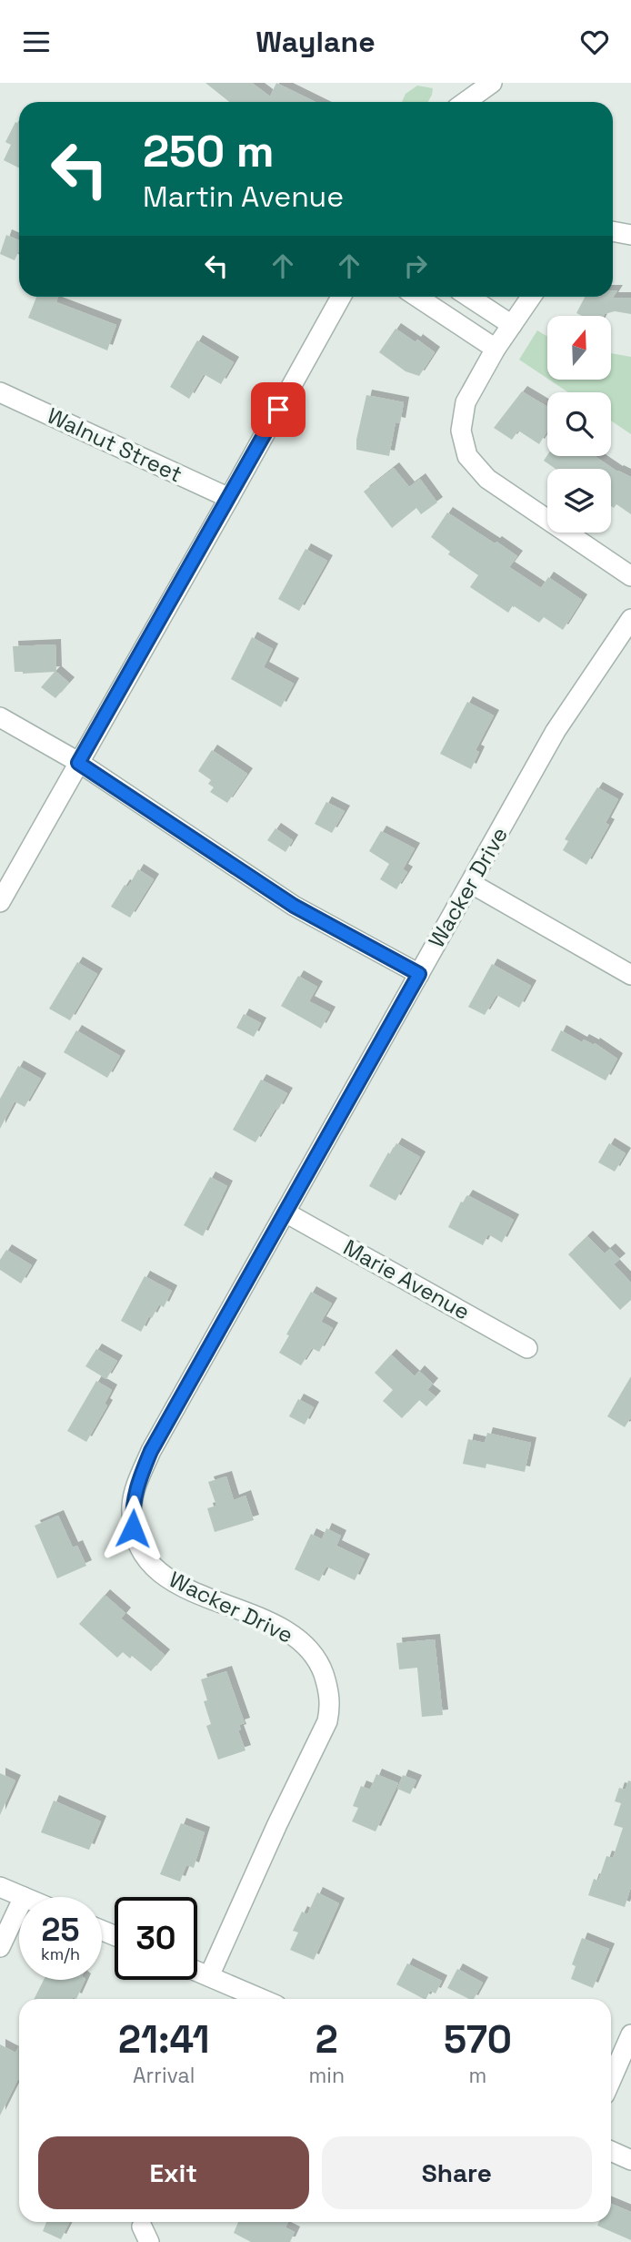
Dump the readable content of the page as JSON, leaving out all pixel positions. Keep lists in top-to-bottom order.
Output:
{
  "streets": {
    "street": ["Walnut Street", "Wacker Drive", "Marie Avenue"]
  },
  "crossings": [
    ["Wacker Drive", "Marie Avenue"]
  ],
  "north": "top",
  "page": {
    "header": "Waylane",
    "turn": ["250 m", "Martin Avenue"],
    "speed": "25 km/h",
    "limit": "30",
    "eta": [
      "21:41",
      "Arrival",
      "2",
      "min",
      "570",
      "m"
    ],
    "buttons": ["Exit", "Share"]
  }
}
